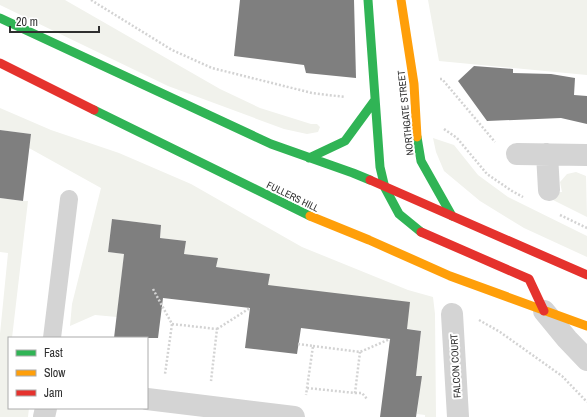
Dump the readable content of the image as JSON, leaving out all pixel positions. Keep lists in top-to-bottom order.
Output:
{
  "streets": {
    "main road": ["NORTHGATE STREET", "FULLERS HILL"],
    "street": ["FALCON COURT"]
  },
  "legend": ["Fast", "Slow", "Jam"],
  "scale_bar": "20 m"
}
